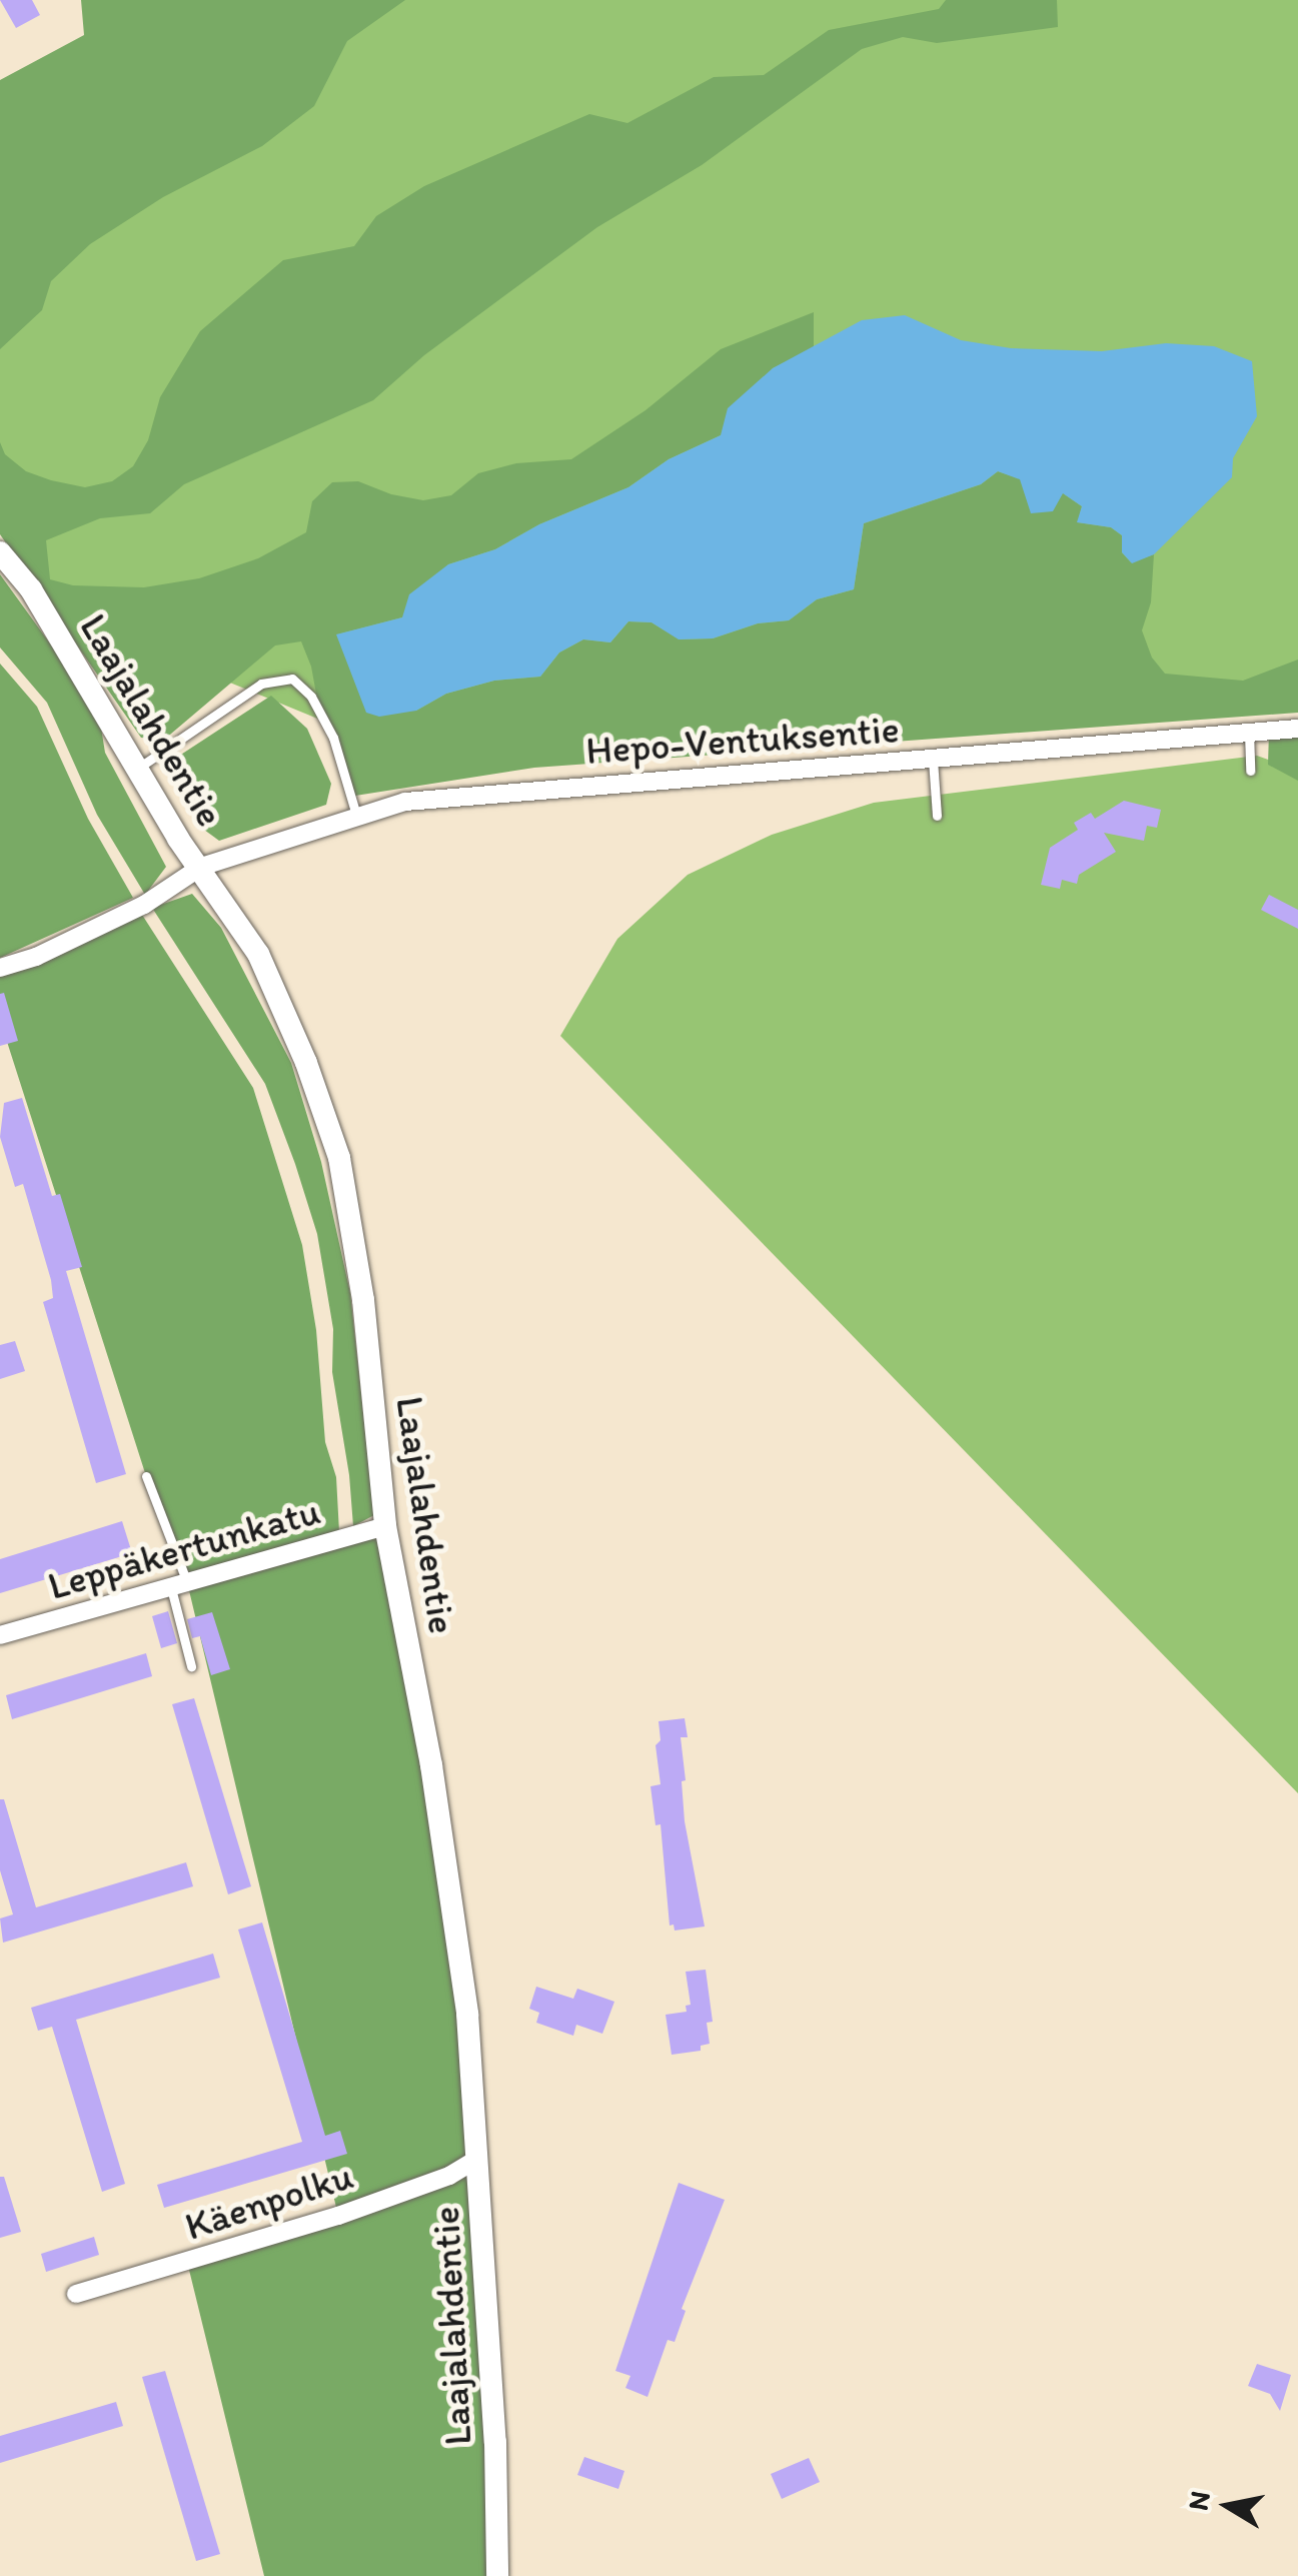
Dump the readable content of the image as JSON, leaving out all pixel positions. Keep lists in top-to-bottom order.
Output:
{
  "streets": {
    "street": [
      "Laajalahdentie",
      "Hepo-Ventuksentie",
      "Leppäkertunkatu",
      "Käenpolku"
    ]
  },
  "crossings": [
    ["Laajalahdentie", "Hepo-Ventuksentie"],
    ["Laajalahdentie", "Leppäkertunkatu"],
    ["Laajalahdentie", "Käenpolku"]
  ],
  "north": "left"
}
